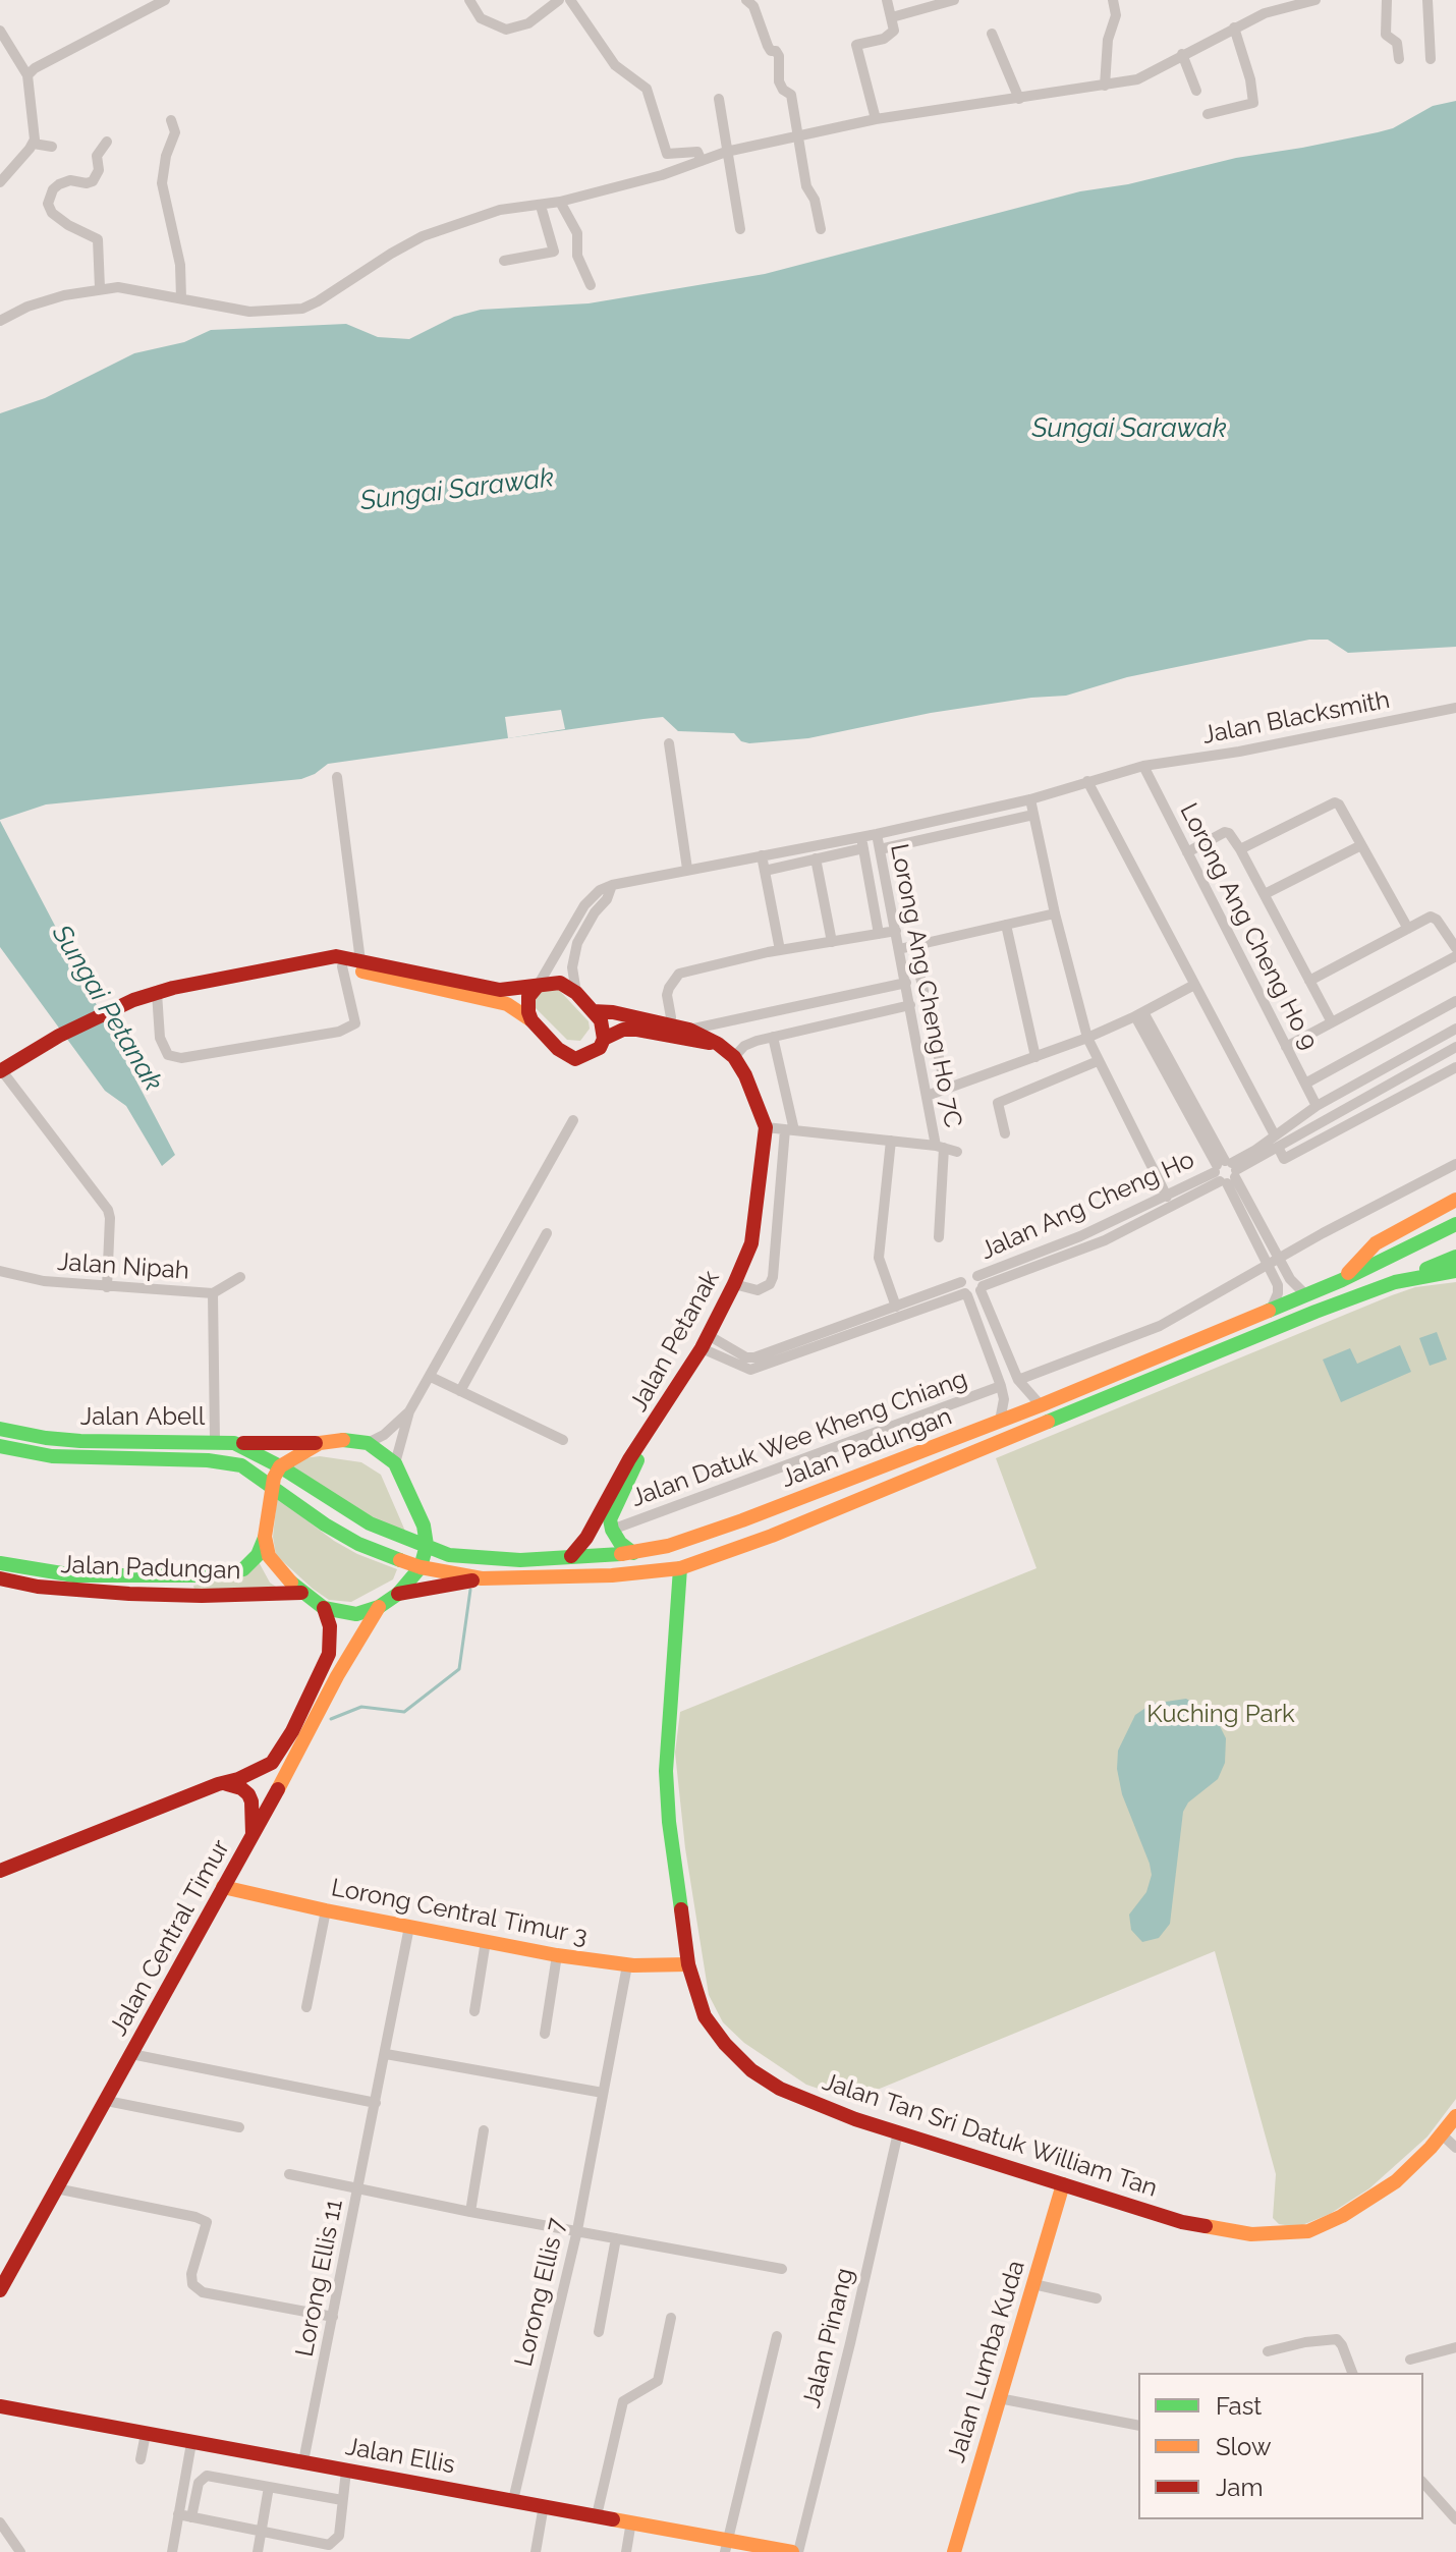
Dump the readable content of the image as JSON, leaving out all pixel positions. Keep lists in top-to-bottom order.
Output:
{
  "streets": {
    "main road": [
      "Jalan Petanak",
      "Jalan Abell",
      "Jalan Padungan",
      "Lorong Central Timur 3",
      "Jalan Central Timur",
      "Jalan Tan Sri Datuk William Tan",
      "Jalan Lumba Kuda",
      "Jalan Ellis"
    ],
    "street": [
      "Jalan Blacksmith",
      "Lorong Ang Cheng Ho 9",
      "Lorong Ang Cheng Ho 7C",
      "Jalan Ang Cheng Ho",
      "Jalan Nipah",
      "Jalan Datuk Wee Kheng Chiang",
      "Lorong Ellis 11",
      "Lorong Ellis 7",
      "Jalan Pinang"
    ]
  },
  "crossings": [
    ["Jalan Blacksmith", "Lorong Ang Cheng Ho 9"],
    ["Jalan Blacksmith", "Lorong Ang Cheng Ho 7C"],
    ["Lorong Ang Cheng Ho 9", "Jalan Ang Cheng Ho"],
    ["Jalan Ang Cheng Ho", "Jalan Petanak"],
    ["Jalan Petanak", "Jalan Datuk Wee Kheng Chiang"],
    ["Jalan Petanak", "Jalan Padungan"],
    ["Jalan Abell", "Jalan Padungan"],
    ["Jalan Padungan", "Jalan Tan Sri Datuk William Tan"],
    ["Lorong Central Timur 3", "Jalan Central Timur"],
    ["Lorong Central Timur 3", "Jalan Tan Sri Datuk William Tan"],
    ["Lorong Central Timur 3", "Lorong Ellis 11"],
    ["Lorong Central Timur 3", "Lorong Ellis 7"],
    ["Jalan Tan Sri Datuk William Tan", "Jalan Pinang"],
    ["Jalan Tan Sri Datuk William Tan", "Jalan Lumba Kuda"],
    ["Lorong Ellis 11", "Jalan Ellis"],
    ["Lorong Ellis 7", "Jalan Ellis"],
    ["Jalan Pinang", "Jalan Ellis"]
  ],
  "water": ["Sungai Sarawak", "Sungai Petanak"],
  "parks": ["Kuching Park"],
  "legend": ["Fast", "Slow", "Jam"]
}
